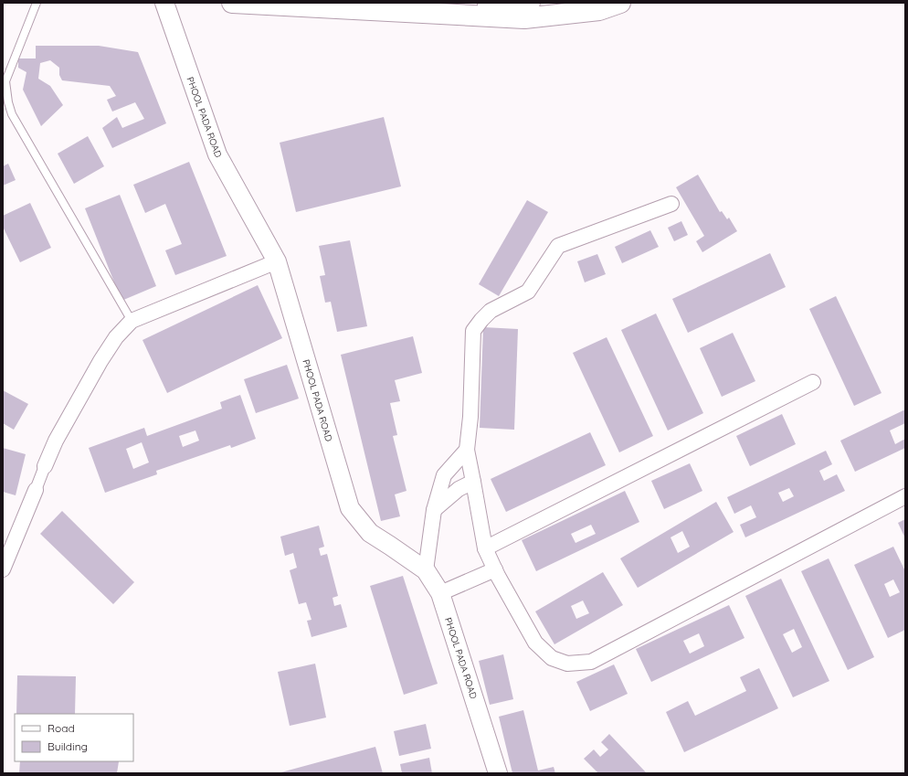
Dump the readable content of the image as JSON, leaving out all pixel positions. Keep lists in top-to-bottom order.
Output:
{
  "streets": {
    "street": ["PHOOL PADA ROAD"]
  },
  "legend": ["Road", "Building"]
}
